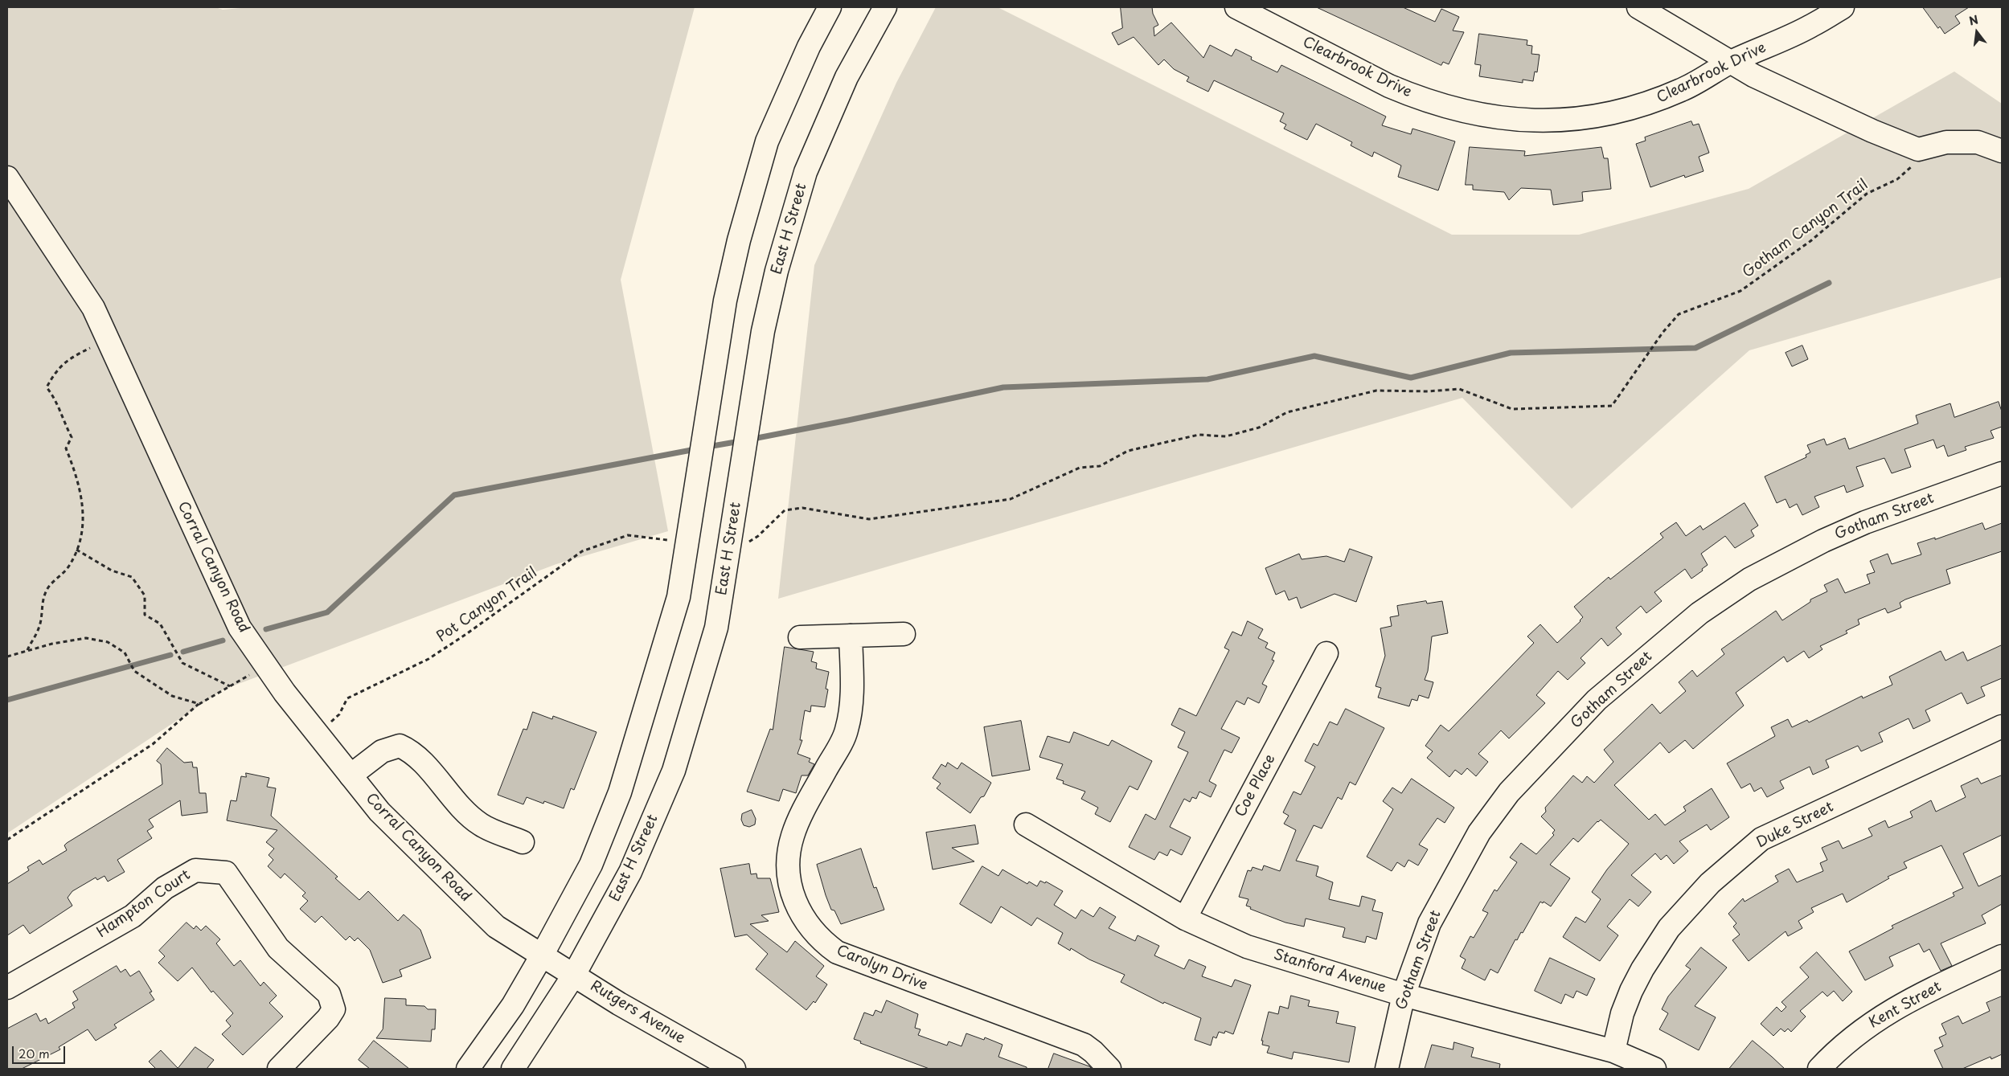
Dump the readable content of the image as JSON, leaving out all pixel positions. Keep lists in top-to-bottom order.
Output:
{
  "streets": {
    "street": [
      "Clearbrook Drive",
      "East H Street",
      "Gotham Street",
      "Corral Canyon Road",
      "Coe Place",
      "Duke Street",
      "Hampton Court",
      "Carolyn Drive",
      "Stanford Avenue",
      "Kent Street",
      "Rutgers Avenue"
    ],
    "path": ["Gotham Canyon Trail", "Pot Canyon Trail"]
  },
  "crossings": [
    ["East H Street", "Gotham Canyon Trail"],
    ["East H Street", "Rutgers Avenue"],
    ["Gotham Street", "Stanford Avenue"],
    ["Corral Canyon Road", "Pot Canyon Trail"],
    ["Corral Canyon Road", "Rutgers Avenue"],
    ["Coe Place", "Stanford Avenue"],
    ["Duke Street", "Stanford Avenue"]
  ],
  "scale_bar": "20 m",
  "north": "top"
}
